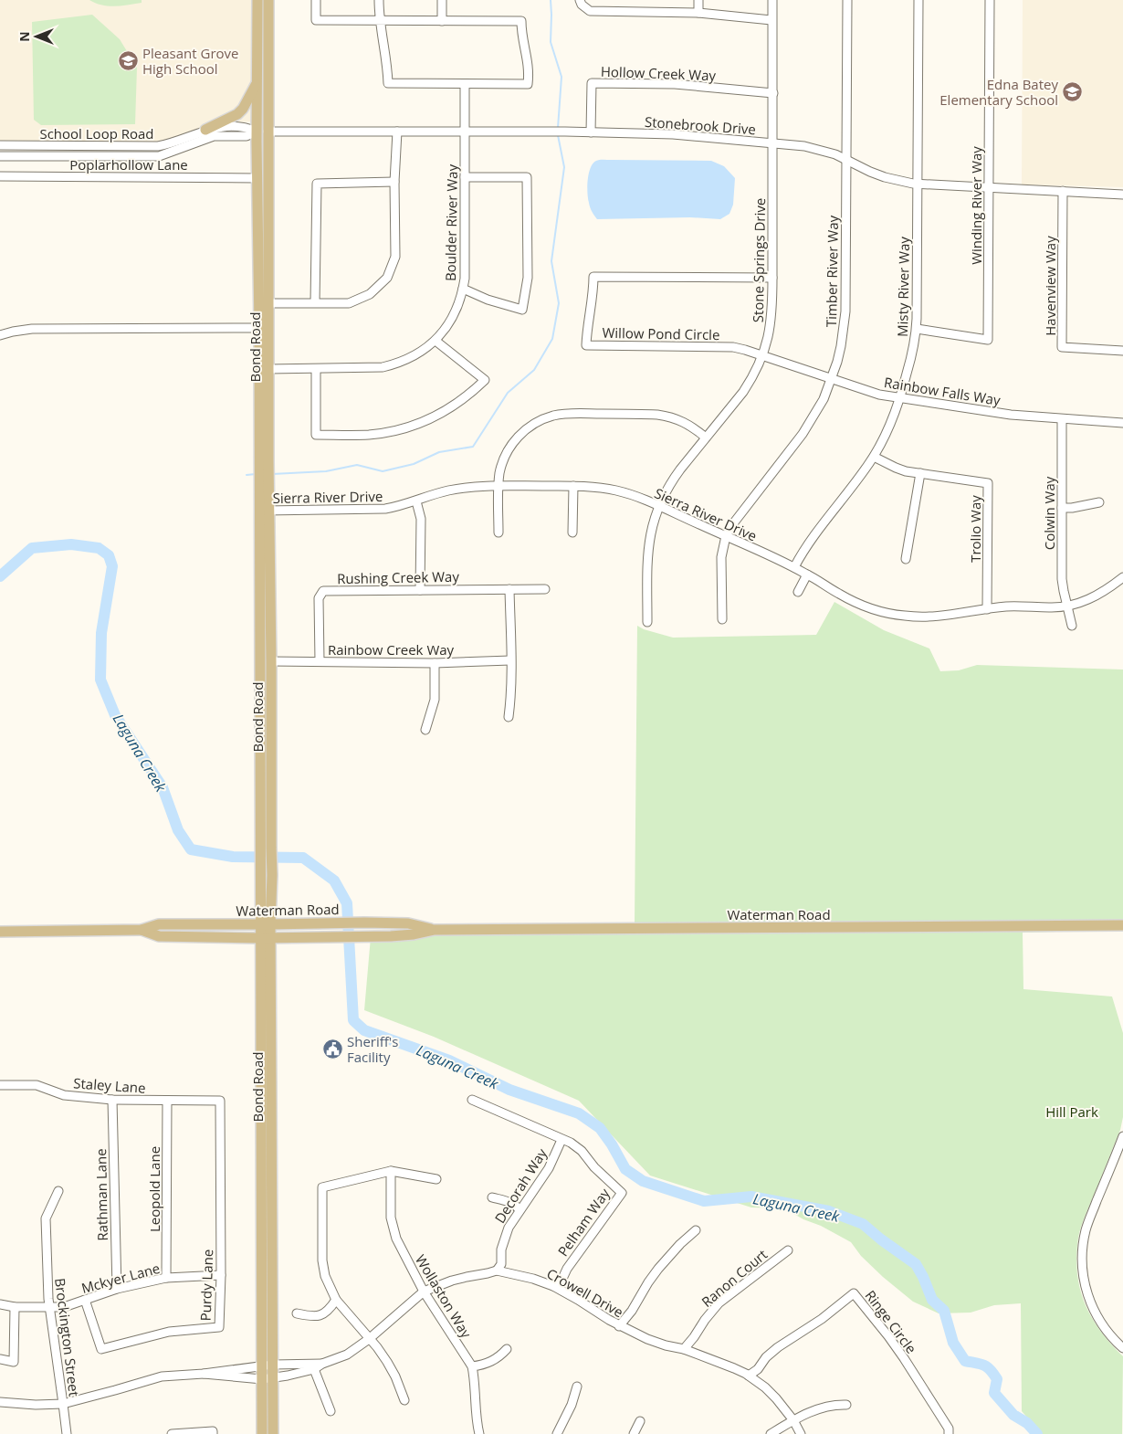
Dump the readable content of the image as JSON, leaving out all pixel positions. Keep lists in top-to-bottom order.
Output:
{
  "streets": {
    "main road": ["Bond Road", "Waterman Road"],
    "street": [
      "Hollow Creek Way",
      "Stonebrook Drive",
      "School Loop Road",
      "Poplarhollow Lane",
      "Winding River Way",
      "Boulder River Way",
      "Stone Springs Drive",
      "Timber River Way",
      "Havenview Way",
      "Misty River Way",
      "Willow Pond Circle",
      "Rainbow Falls Way",
      "Sierra River Drive",
      "Colwin Way",
      "Trolio Way",
      "Rushing Creek Way",
      "Rainbow Creek Way",
      "Staley Lane",
      "Decorah Way",
      "Leopold Lane",
      "Rathman Lane",
      "Pelham Way",
      "Mckyer Lane",
      "Ranon Court",
      "Purdy Lane",
      "Crowell Drive",
      "Wollaston Way",
      "Ringe Circle",
      "Brockington Street"
    ]
  },
  "crossings": [
    ["Hollow Creek Way", "Stonebrook Drive"],
    ["Hollow Creek Way", "Stone Springs Drive"],
    ["Stonebrook Drive", "Winding River Way"],
    ["Stonebrook Drive", "Boulder River Way"],
    ["Stonebrook Drive", "Stone Springs Drive"],
    ["Stonebrook Drive", "Timber River Way"],
    ["Stonebrook Drive", "Havenview Way"],
    ["Stonebrook Drive", "Misty River Way"],
    ["Stonebrook Drive", "Bond Road"],
    ["School Loop Road", "Bond Road"],
    ["Poplarhollow Lane", "Bond Road"],
    ["Winding River Way", "Misty River Way"],
    ["Boulder River Way", "Bond Road"],
    ["Stone Springs Drive", "Willow Pond Circle"],
    ["Stone Springs Drive", "Rainbow Falls Way"],
    ["Stone Springs Drive", "Sierra River Drive"],
    ["Timber River Way", "Rainbow Falls Way"],
    ["Timber River Way", "Sierra River Drive"],
    ["Misty River Way", "Rainbow Falls Way"],
    ["Misty River Way", "Sierra River Drive"],
    ["Misty River Way", "Trolio Way"],
    ["Willow Pond Circle", "Rainbow Falls Way"],
    ["Bond Road", "Sierra River Drive"],
    ["Bond Road", "Rainbow Creek Way"],
    ["Bond Road", "Waterman Road"],
    ["Bond Road", "Crowell Drive"],
    ["Rainbow Falls Way", "Colwin Way"],
    ["Sierra River Drive", "Colwin Way"],
    ["Sierra River Drive", "Trolio Way"],
    ["Rushing Creek Way", "Rainbow Creek Way"],
    ["Staley Lane", "Leopold Lane"],
    ["Staley Lane", "Rathman Lane"],
    ["Staley Lane", "Purdy Lane"],
    ["Decorah Way", "Pelham Way"],
    ["Decorah Way", "Crowell Drive"],
    ["Leopold Lane", "Mckyer Lane"],
    ["Rathman Lane", "Mckyer Lane"],
    ["Pelham Way", "Crowell Drive"],
    ["Mckyer Lane", "Purdy Lane"],
    ["Mckyer Lane", "Brockington Street"],
    ["Ranon Court", "Crowell Drive"],
    ["Crowell Drive", "Wollaston Way"],
    ["Crowell Drive", "Ringe Circle"]
  ],
  "water": ["Laguna Creek"],
  "parks": ["Hill Park"],
  "places": {
    "school or university": ["Pleasant Grove High School", "Edna Batey Elementary School"],
    "public building": ["Sheriff's Facility"]
  },
  "north": "left"
}
